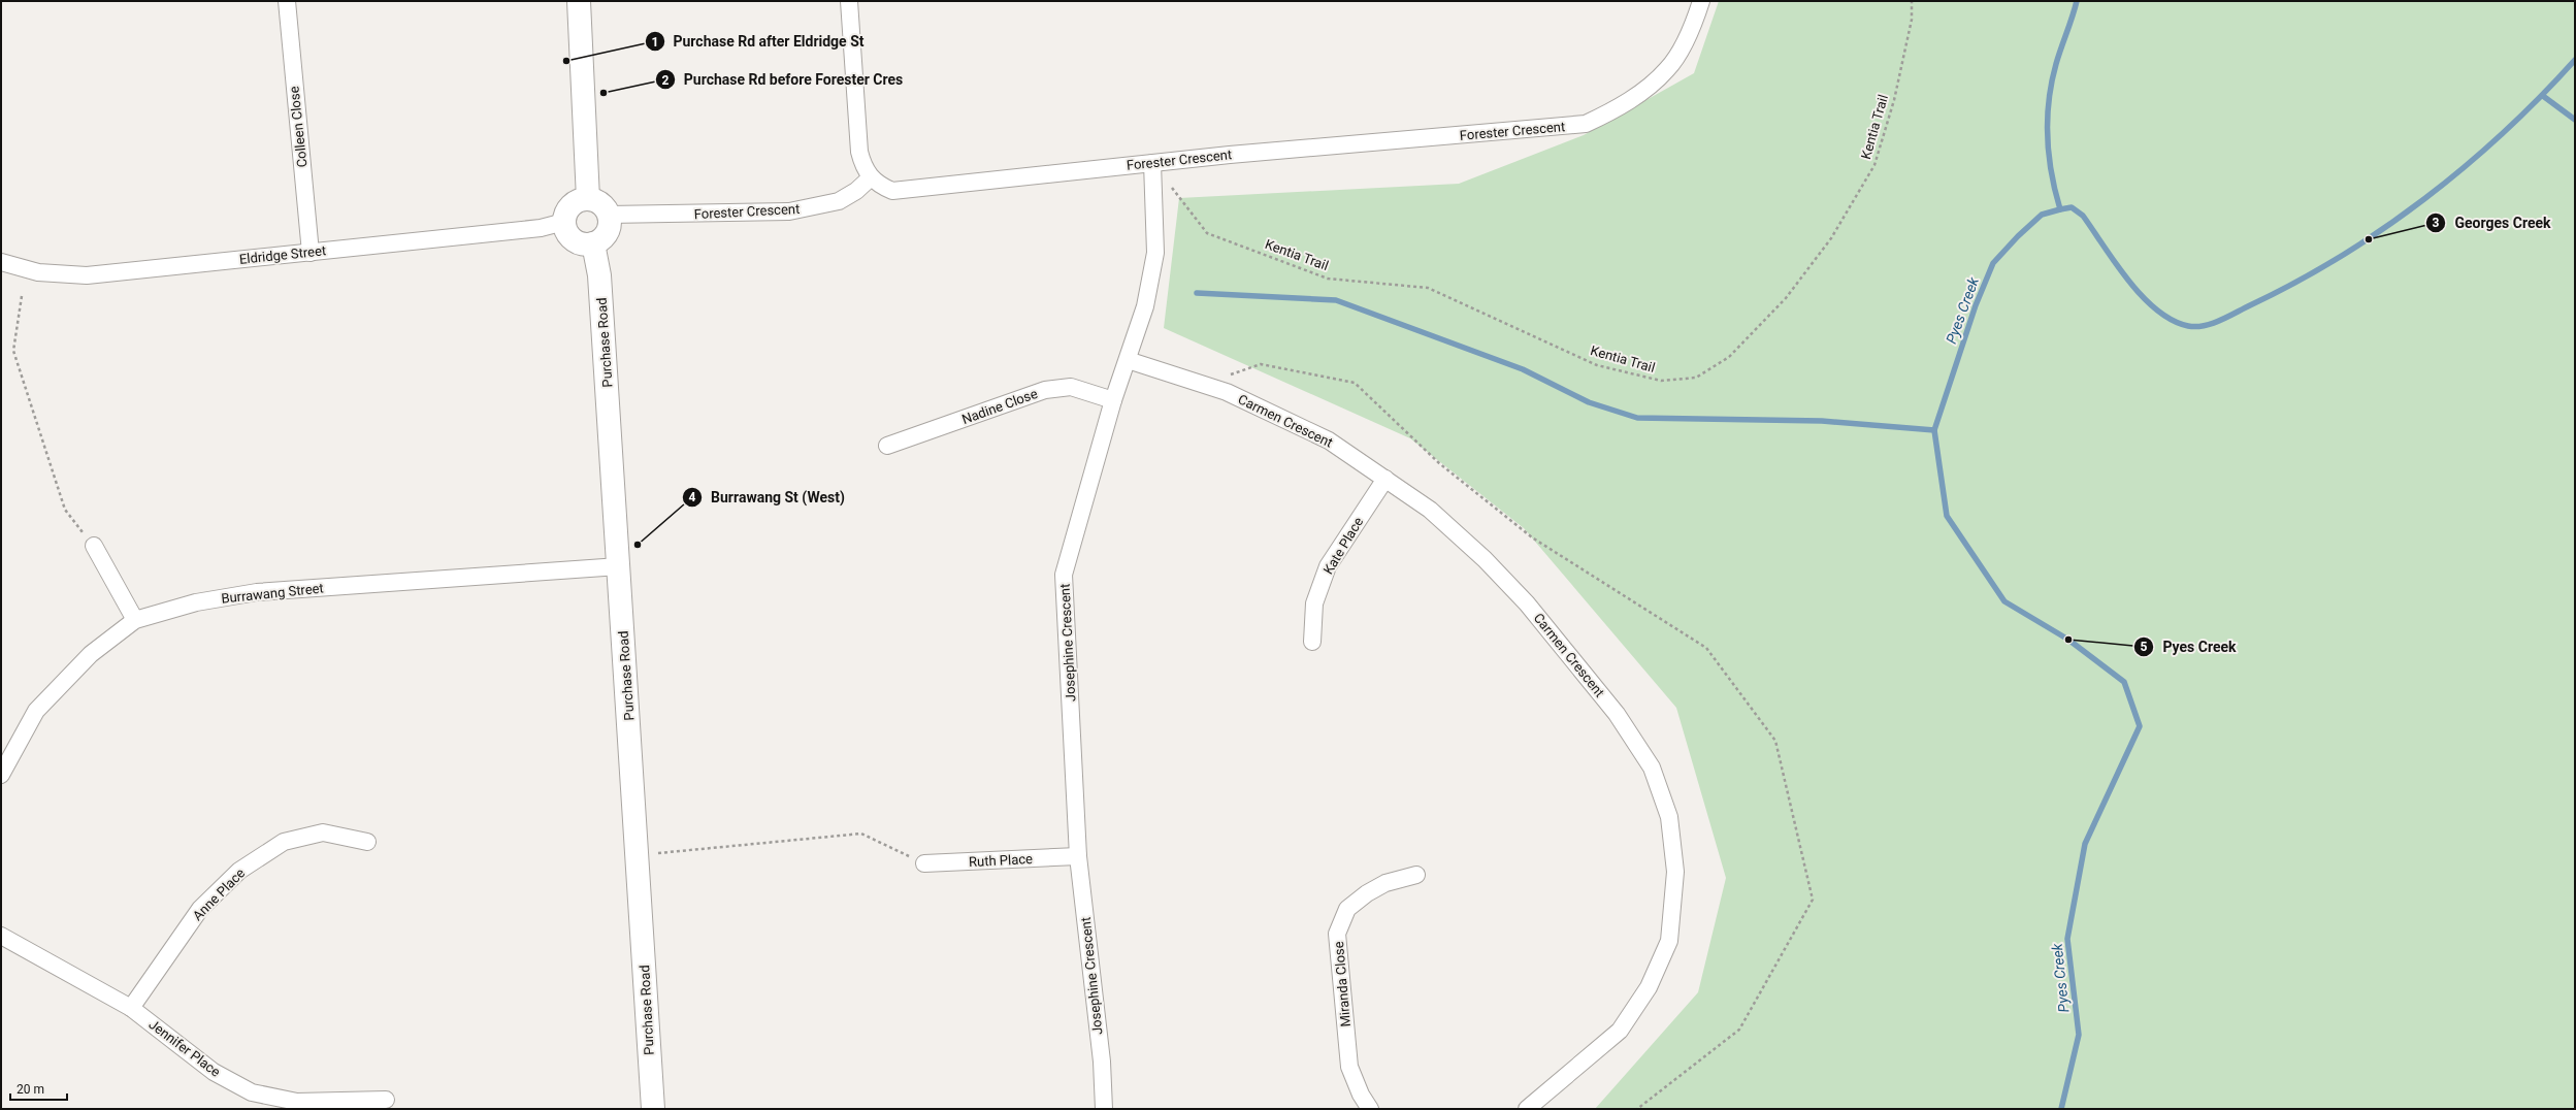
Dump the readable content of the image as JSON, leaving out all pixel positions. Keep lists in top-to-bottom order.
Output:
{
  "streets": {
    "main road": ["Purchase Road"],
    "street": [
      "Colleen Close",
      "Forester Crescent",
      "Eldridge Street",
      "Nadine Close",
      "Carmen Crescent",
      "Kate Place",
      "Burrawang Street",
      "Josephine Crescent",
      "Ruth Place",
      "Anne Place",
      "Miranda Close",
      "Jennifer Place"
    ],
    "path": ["Kentia Trail"]
  },
  "crossings": [
    ["Colleen Close", "Eldridge Street"],
    ["Kentia Trail", "Forester Crescent"],
    ["Kentia Trail", "Josephine Crescent"],
    ["Forester Crescent", "Eldridge Street"],
    ["Forester Crescent", "Purchase Road"],
    ["Forester Crescent", "Josephine Crescent"],
    ["Eldridge Street", "Purchase Road"],
    ["Purchase Road", "Burrawang Street"],
    ["Nadine Close", "Josephine Crescent"],
    ["Carmen Crescent", "Kate Place"],
    ["Carmen Crescent", "Josephine Crescent"],
    ["Josephine Crescent", "Ruth Place"],
    ["Anne Place", "Jennifer Place"]
  ],
  "water": ["Pyes Creek"],
  "places": [
    "Purchase Rd after Eldridge St",
    "Purchase Rd before Forester Cres",
    "Georges Creek",
    "Burrawang St (West)",
    "Pyes Creek"
  ],
  "scale_bar": "20 m"
}
